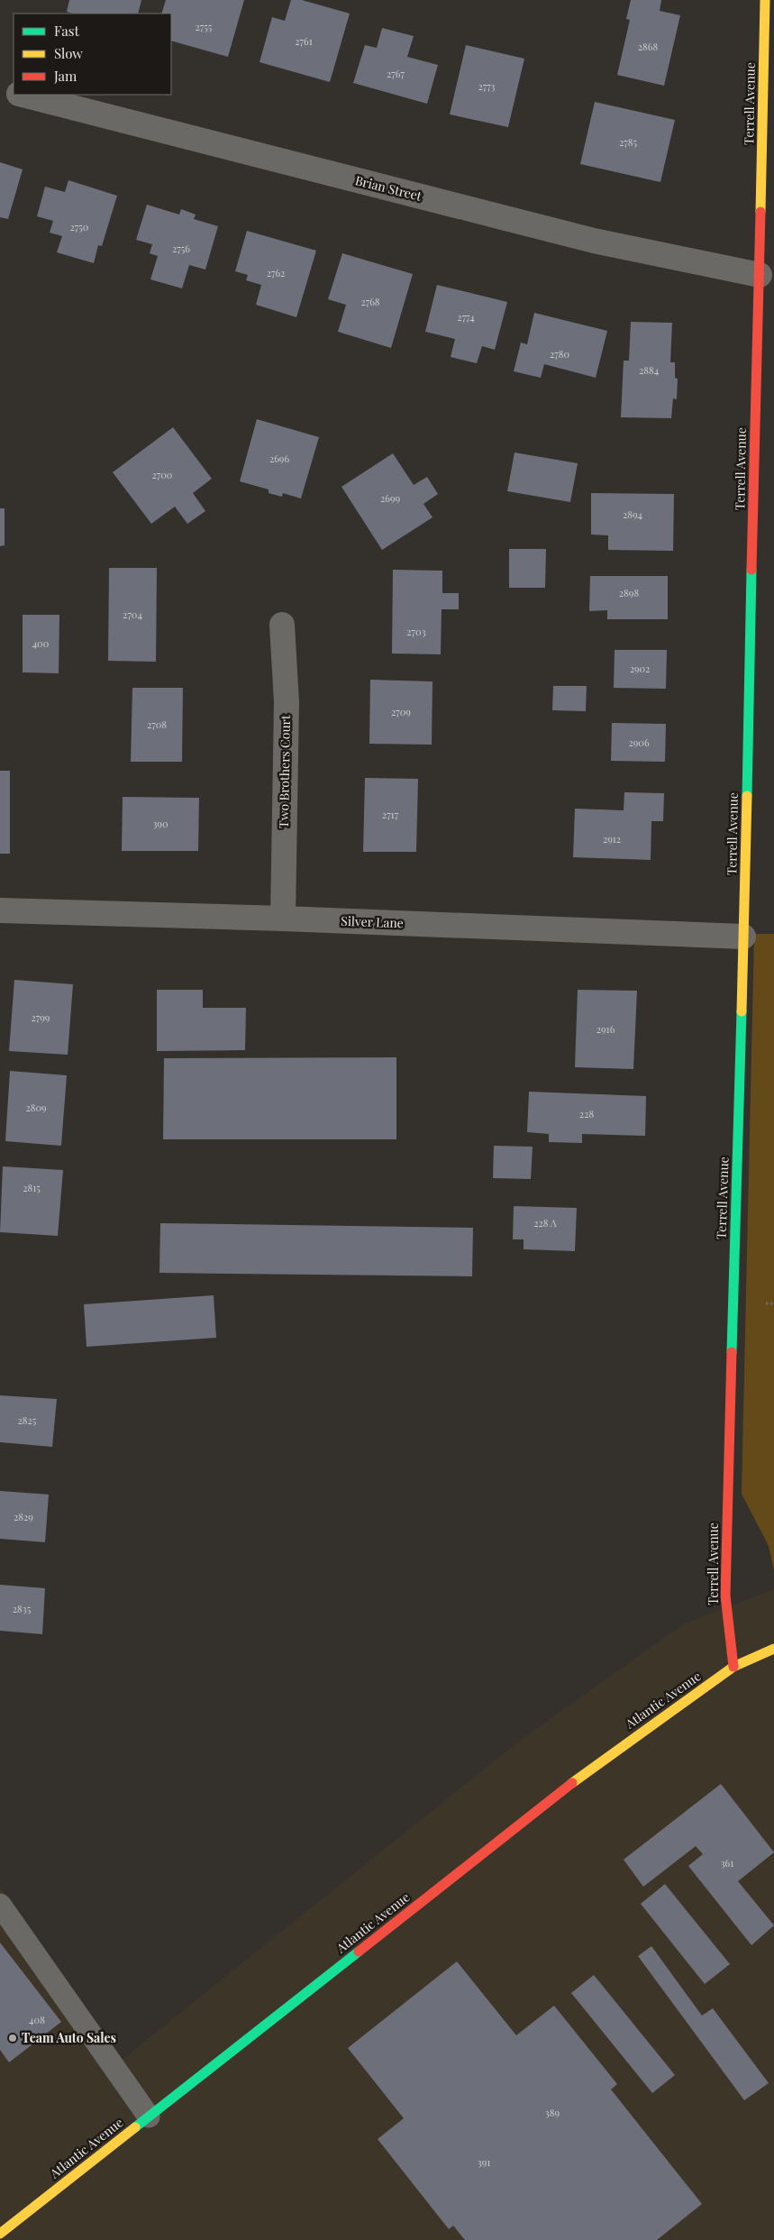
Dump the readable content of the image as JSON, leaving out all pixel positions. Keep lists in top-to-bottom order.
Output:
{
  "streets": {
    "street": [
      "Terrell Avenue",
      "Brian Street",
      "Two Brothers Court",
      "Silver Lane",
      "Atlantic Avenue"
    ]
  },
  "crossings": [
    ["Terrell Avenue", "Brian Street"],
    ["Terrell Avenue", "Silver Lane"],
    ["Terrell Avenue", "Atlantic Avenue"],
    ["Two Brothers Court", "Silver Lane"]
  ],
  "places": ["Team Auto Sales"],
  "house_numbers": [
    "2755",
    "2761",
    "2868",
    "2767",
    "2773",
    "2785",
    "2750",
    "2756",
    "2762",
    "2768",
    "2774",
    "2780",
    "2884",
    "2696",
    "2700",
    "2699",
    "2894",
    "2898",
    "2704",
    "2703",
    "400",
    "2902",
    "2709",
    "2708",
    "2906",
    "2717",
    "390",
    "2912",
    "2799",
    "2916",
    "2809",
    "228",
    "2815",
    "228 A",
    "2825",
    "2829",
    "2835",
    "361",
    "408",
    "389",
    "391"
  ],
  "legend": ["Fast", "Slow", "Jam"]
}
